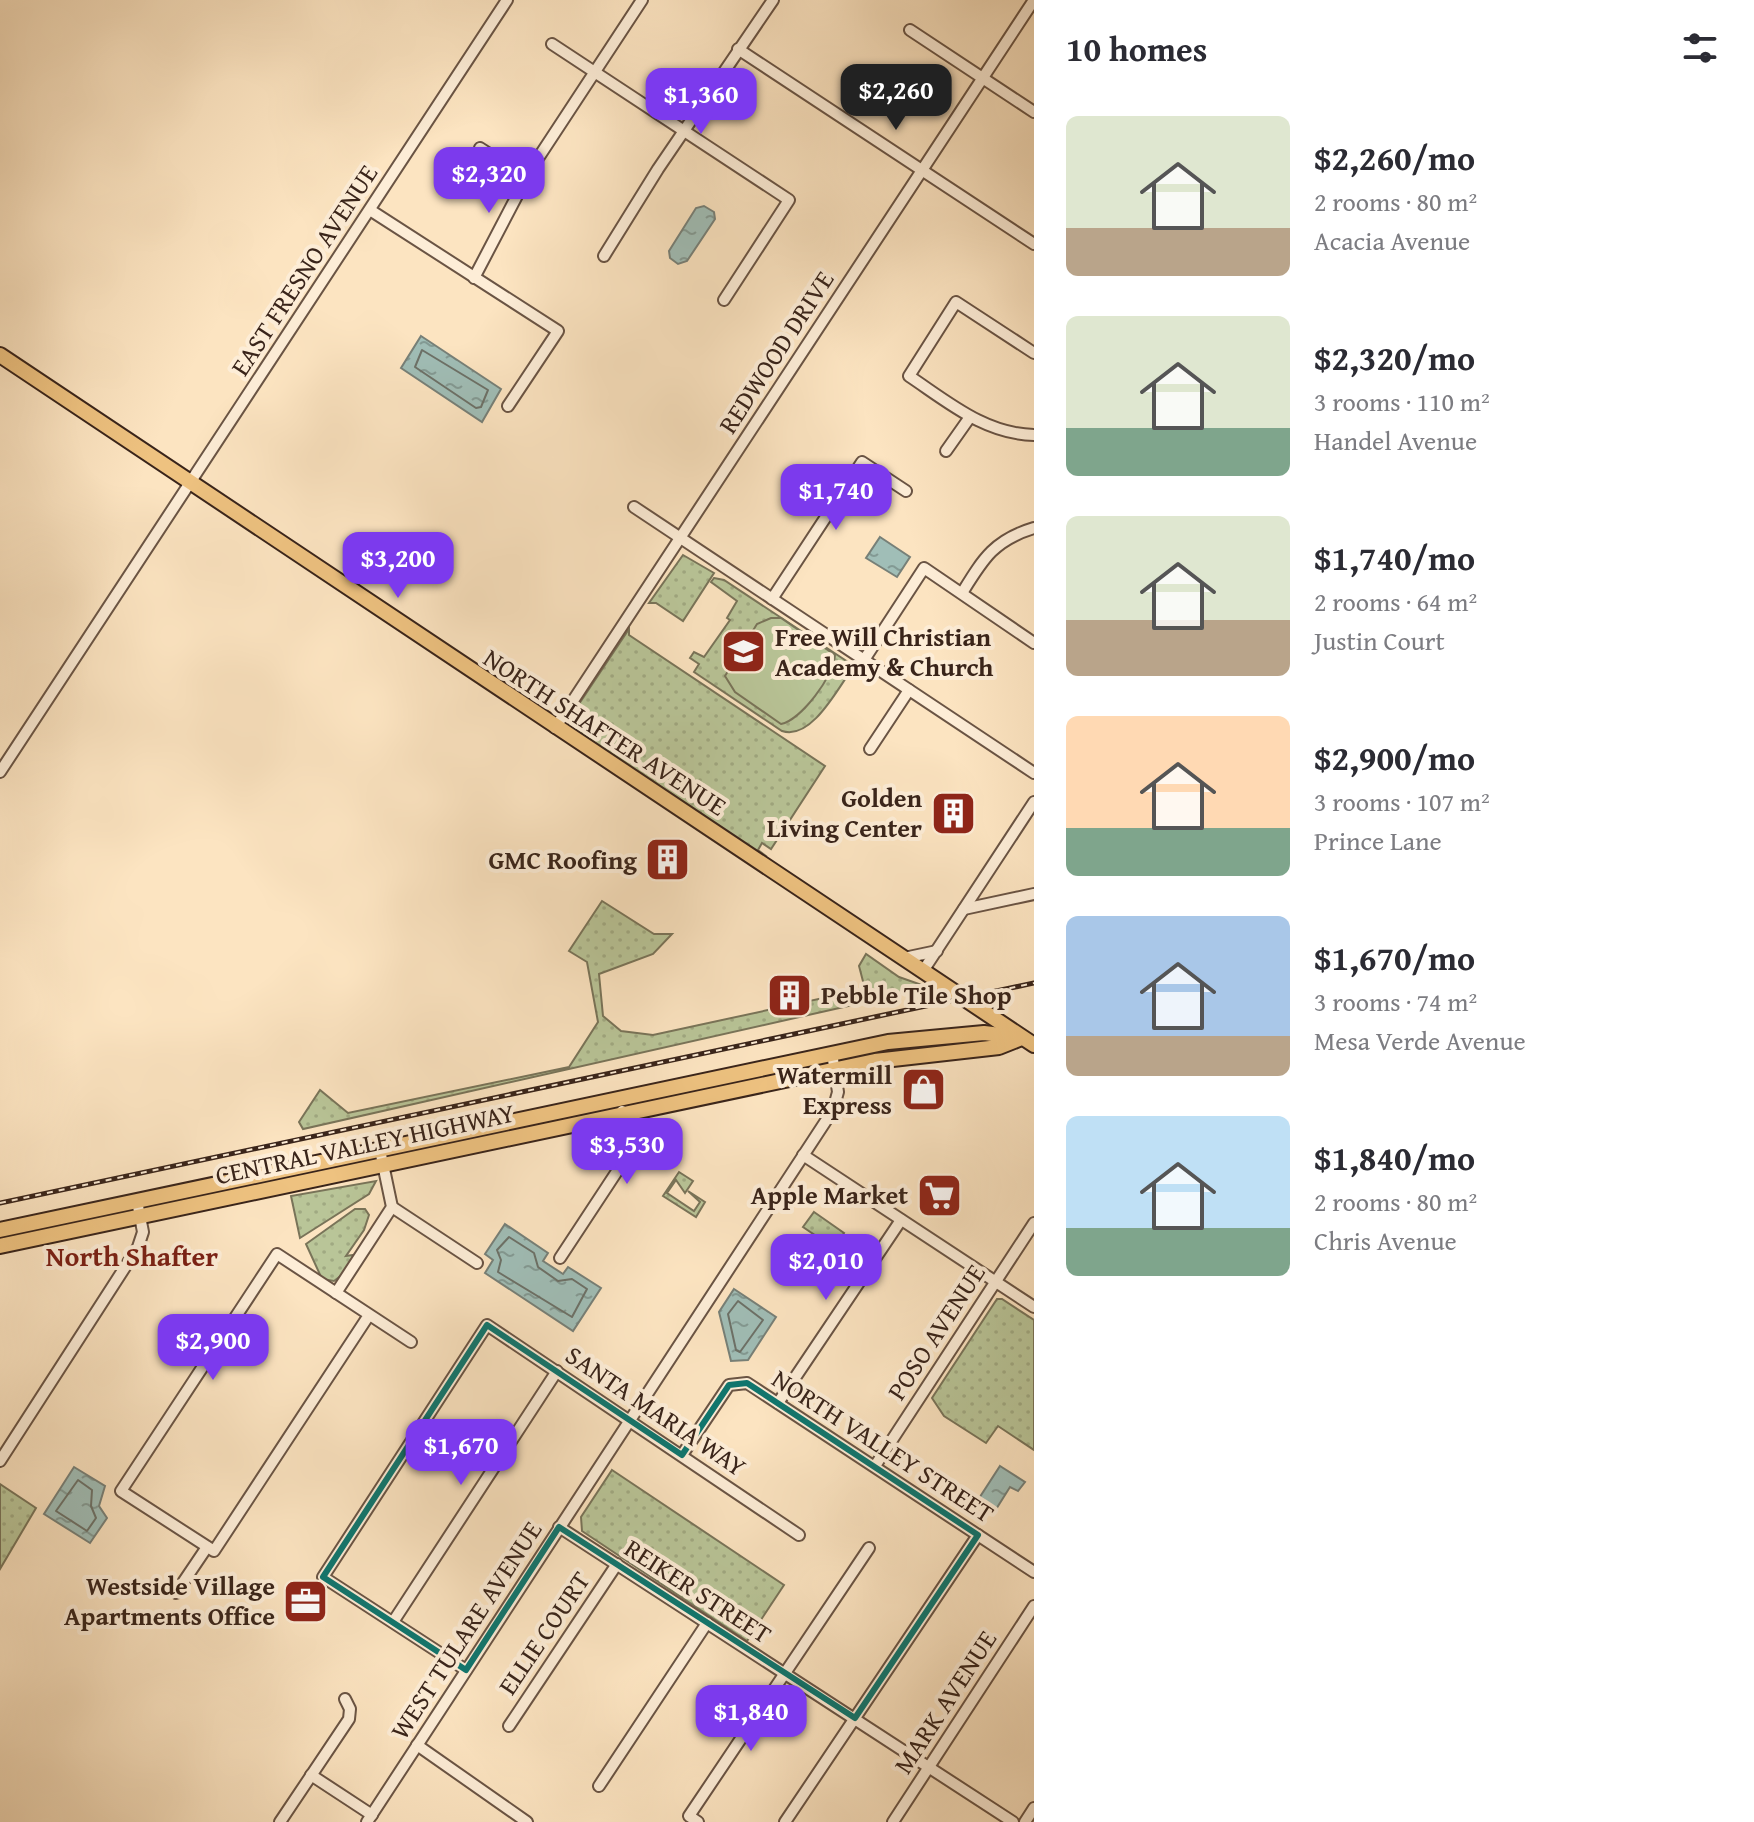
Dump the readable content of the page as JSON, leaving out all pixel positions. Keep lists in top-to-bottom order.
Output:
{
  "streets": {
    "main road": ["NORTH SHAFTER AVENUE", "CENTRAL VALLEY HIGHWAY"],
    "street": [
      "EAST FRESNO AVENUE",
      "REDWOOD DRIVE",
      "POSO AVENUE",
      "SANTA MARIA WAY",
      "NORTH VALLEY STREET",
      "REIKER STREET",
      "WEST TULARE AVENUE",
      "ELLIE COURT",
      "MARK AVENUE"
    ]
  },
  "crossings": [
    ["EAST FRESNO AVENUE", "NORTH SHAFTER AVENUE"],
    ["REDWOOD DRIVE", "NORTH SHAFTER AVENUE"],
    ["NORTH SHAFTER AVENUE", "CENTRAL VALLEY HIGHWAY"],
    ["CENTRAL VALLEY HIGHWAY", "WEST TULARE AVENUE"],
    ["POSO AVENUE", "NORTH VALLEY STREET"],
    ["SANTA MARIA WAY", "NORTH VALLEY STREET"],
    ["SANTA MARIA WAY", "WEST TULARE AVENUE"],
    ["REIKER STREET", "WEST TULARE AVENUE"],
    ["REIKER STREET", "ELLIE COURT"],
    ["REIKER STREET", "MARK AVENUE"]
  ],
  "districts": ["North Shafter"],
  "places": {
    "school or university": ["Free Will Christian Academy & Church"],
    "building": ["Golden Living Center", "GMC Roofing", "Pebble Tile Shop"],
    "shop": ["Watermill Express"],
    "supermarket": ["Apple Market"],
    "office": ["Westside Village Apartments Office"]
  },
  "page": {
    "heading": "10 homes",
    "price": [
      "$2,260",
      "$1,360",
      "$2,320",
      "$1,740",
      "$3,200",
      "$3,530",
      "$2,010",
      "$2,900",
      "$1,670",
      "$1,840"
    ],
    "list": [
      {
        "name": "$2,260/mo",
        "note": "2 rooms · 80 m² · Acacia Avenue"
      },
      {
        "name": "$2,320/mo",
        "note": "3 rooms · 110 m² · Handel Avenue"
      },
      {
        "name": "$1,740/mo",
        "note": "2 rooms · 64 m² · Justin Court"
      },
      {
        "name": "$2,900/mo",
        "note": "3 rooms · 107 m² · Prince Lane"
      },
      {
        "name": "$1,670/mo",
        "note": "3 rooms · 74 m² · Mesa Verde Avenue"
      },
      {
        "name": "$1,840/mo",
        "note": "2 rooms · 80 m² · Chris Avenue"
      }
    ]
  }
}
